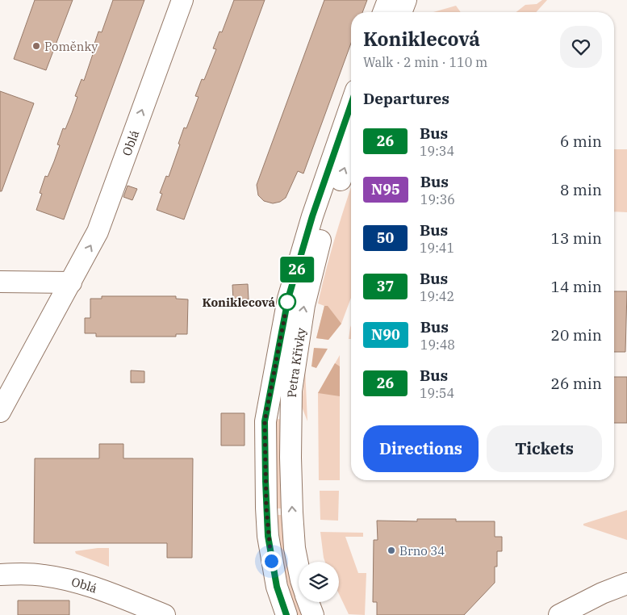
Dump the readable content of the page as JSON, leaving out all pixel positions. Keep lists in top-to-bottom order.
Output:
{
  "streets": {
    "street": ["Oblá", "Petra Křivky"]
  },
  "one_way": ["Oblá"],
  "places": ["Poměnky", "Koniklecová", "Brno 34"],
  "lines": ["bus line 26"],
  "page": {
    "on_map": "26",
    "heading": [
      ["Koniklecová", "Walk · 2 min · 110 m"],
      "Departures"
    ],
    "list": [
      {
        "mark": "26",
        "name": "Bus",
        "note": "19:34",
        "value": "6 min"
      },
      {
        "mark": "N95",
        "name": "Bus",
        "note": "19:36",
        "value": "8 min"
      },
      {
        "mark": "50",
        "name": "Bus",
        "note": "19:41",
        "value": "13 min"
      },
      {
        "mark": "37",
        "name": "Bus",
        "note": "19:42",
        "value": "14 min"
      },
      {
        "mark": "N90",
        "name": "Bus",
        "note": "19:48",
        "value": "20 min"
      },
      {
        "mark": "26",
        "name": "Bus",
        "note": "19:54",
        "value": "26 min"
      }
    ],
    "buttons": ["Directions", "Tickets"]
  }
}
